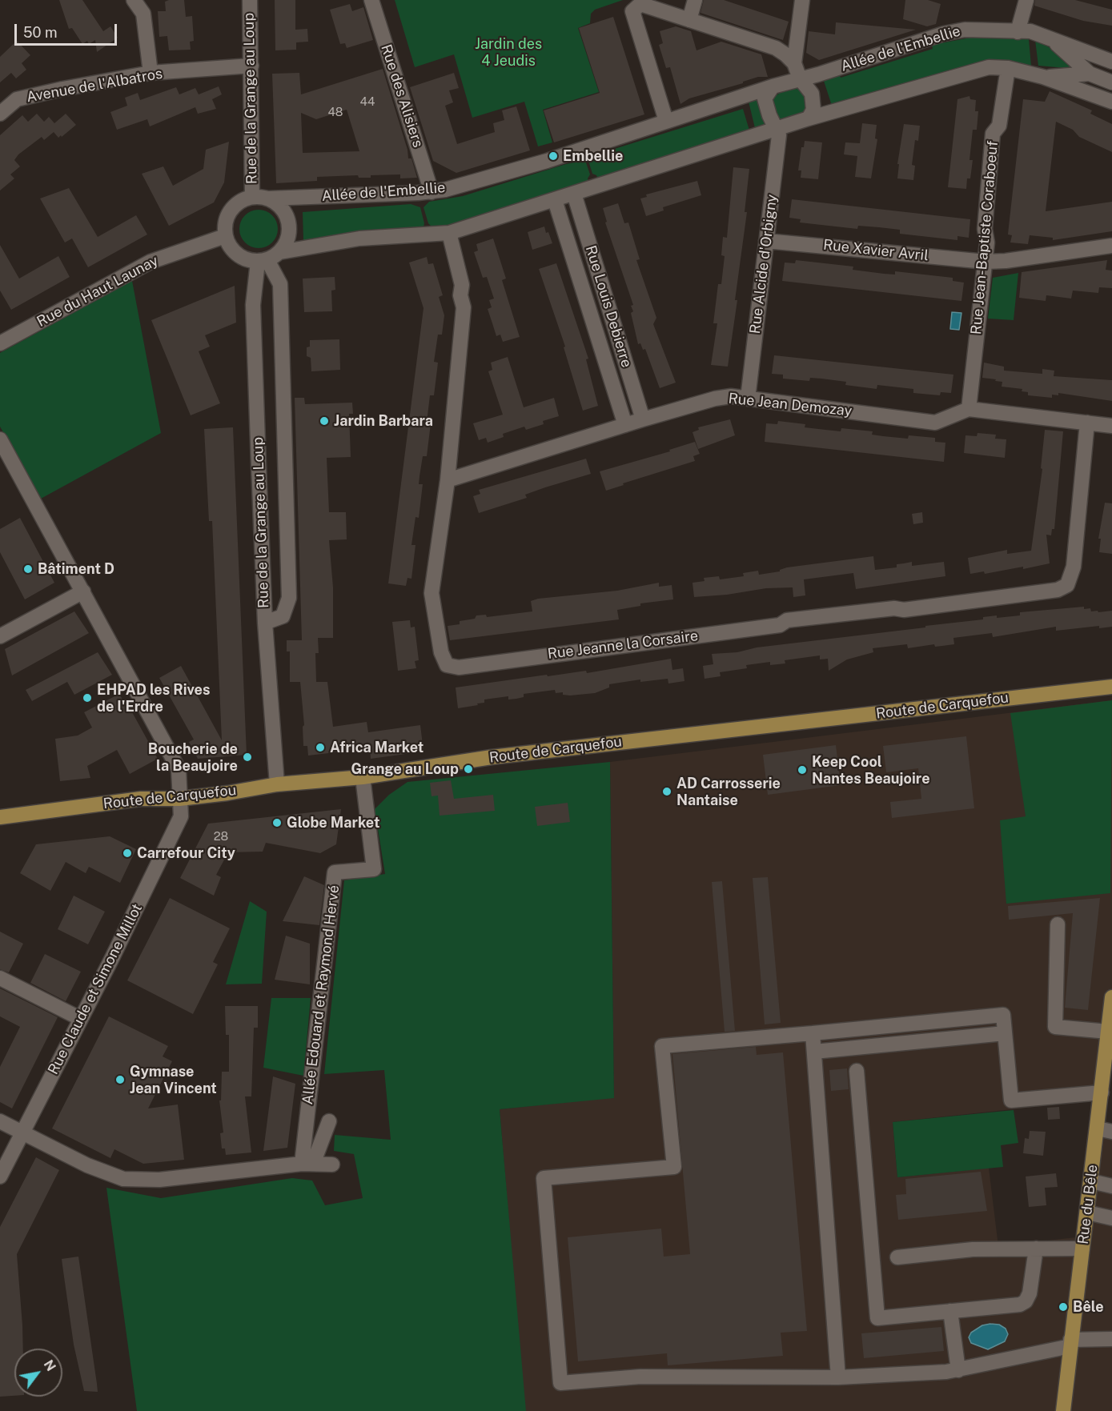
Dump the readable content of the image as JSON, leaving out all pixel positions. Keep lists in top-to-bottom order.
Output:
{
  "streets": {
    "main road": ["Route de Carquefou", "Rue du Bêle"],
    "street": [
      "Allée de l'Embellie",
      "Avenue de l'Albatros",
      "Rue des Alisiers",
      "Rue de la Grange au Loup",
      "Rue Jean-Baptiste Coraboeuf",
      "Rue Xavier Avril",
      "Rue Alcide d'Orbigny",
      "Rue du Haut Launay",
      "Rue Louis Debierre",
      "Rue Jean Demozay",
      "Rue Jeanne la Corsaire",
      "Rue Claude et Simone Millot",
      "Allée Edouard et Raymond Hervé"
    ]
  },
  "crossings": [
    ["Allée de l'Embellie", "Rue des Alisiers"],
    ["Allée de l'Embellie", "Rue de la Grange au Loup"],
    ["Allée de l'Embellie", "Rue Alcide d'Orbigny"],
    ["Allée de l'Embellie", "Rue du Haut Launay"],
    ["Avenue de l'Albatros", "Rue de la Grange au Loup"],
    ["Rue de la Grange au Loup", "Rue du Haut Launay"],
    ["Rue de la Grange au Loup", "Route de Carquefou"],
    ["Rue Jean-Baptiste Coraboeuf", "Rue Xavier Avril"],
    ["Rue Jean-Baptiste Coraboeuf", "Rue Jean Demozay"],
    ["Rue Xavier Avril", "Rue Alcide d'Orbigny"],
    ["Rue Alcide d'Orbigny", "Rue Jean Demozay"],
    ["Rue Louis Debierre", "Rue Jean Demozay"],
    ["Rue Jean Demozay", "Rue Jeanne la Corsaire"],
    ["Route de Carquefou", "Rue Claude et Simone Millot"],
    ["Route de Carquefou", "Allée Edouard et Raymond Hervé"]
  ],
  "parks": ["Jardin des 4 Jeudis"],
  "places": [
    "Embellie",
    "Jardin Barbara",
    "Bâtiment D",
    "EHPAD les Rives de l'Erdre",
    "Africa Market",
    "Boucherie de la Beaujoire",
    "Grange au Loup",
    "Keep Cool Nantes Beaujoire",
    "AD Carrosserie Nantaise",
    "Globe Market",
    "Carrefour City",
    "Gymnase Jean Vincent",
    "Bêle"
  ],
  "house_numbers": ["44", "48", "28"],
  "scale_bar": "50 m",
  "north": "top right"
}
